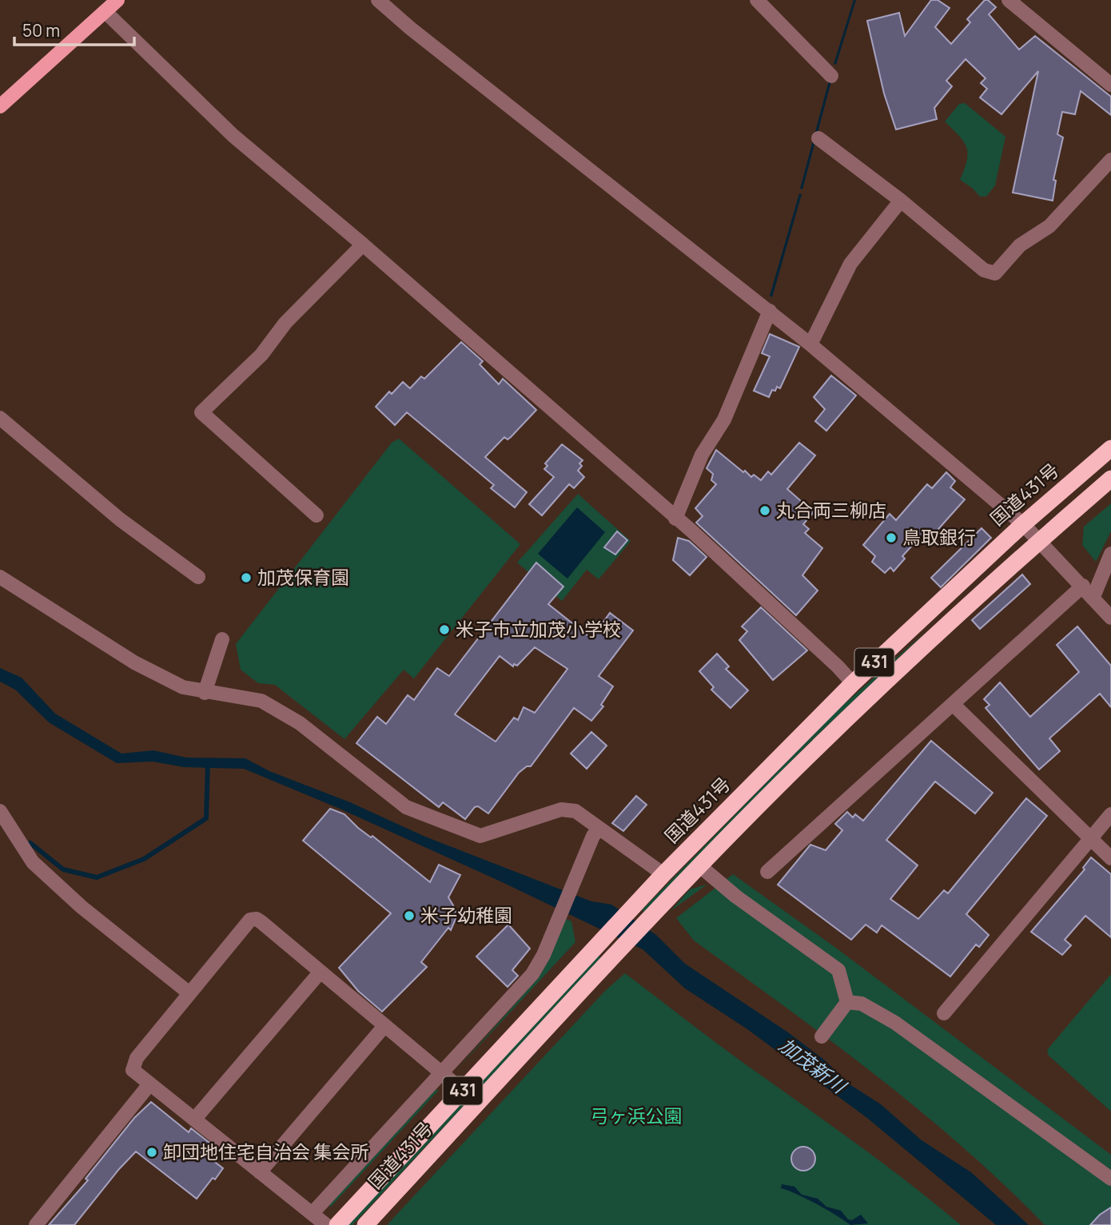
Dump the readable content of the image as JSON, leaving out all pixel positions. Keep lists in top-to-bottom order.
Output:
{
  "streets": {
    "highway": ["国道431号", "431"]
  },
  "water": ["加茂新川"],
  "parks": ["弓ヶ浜公園"],
  "places": [
    "丸合両三柳店",
    "鳥取銀行",
    "加茂保育園",
    "米子市立加茂小学校",
    "米子幼稚園",
    "卸団地住宅自治会 集会所"
  ],
  "scale_bar": "50 m"
}
